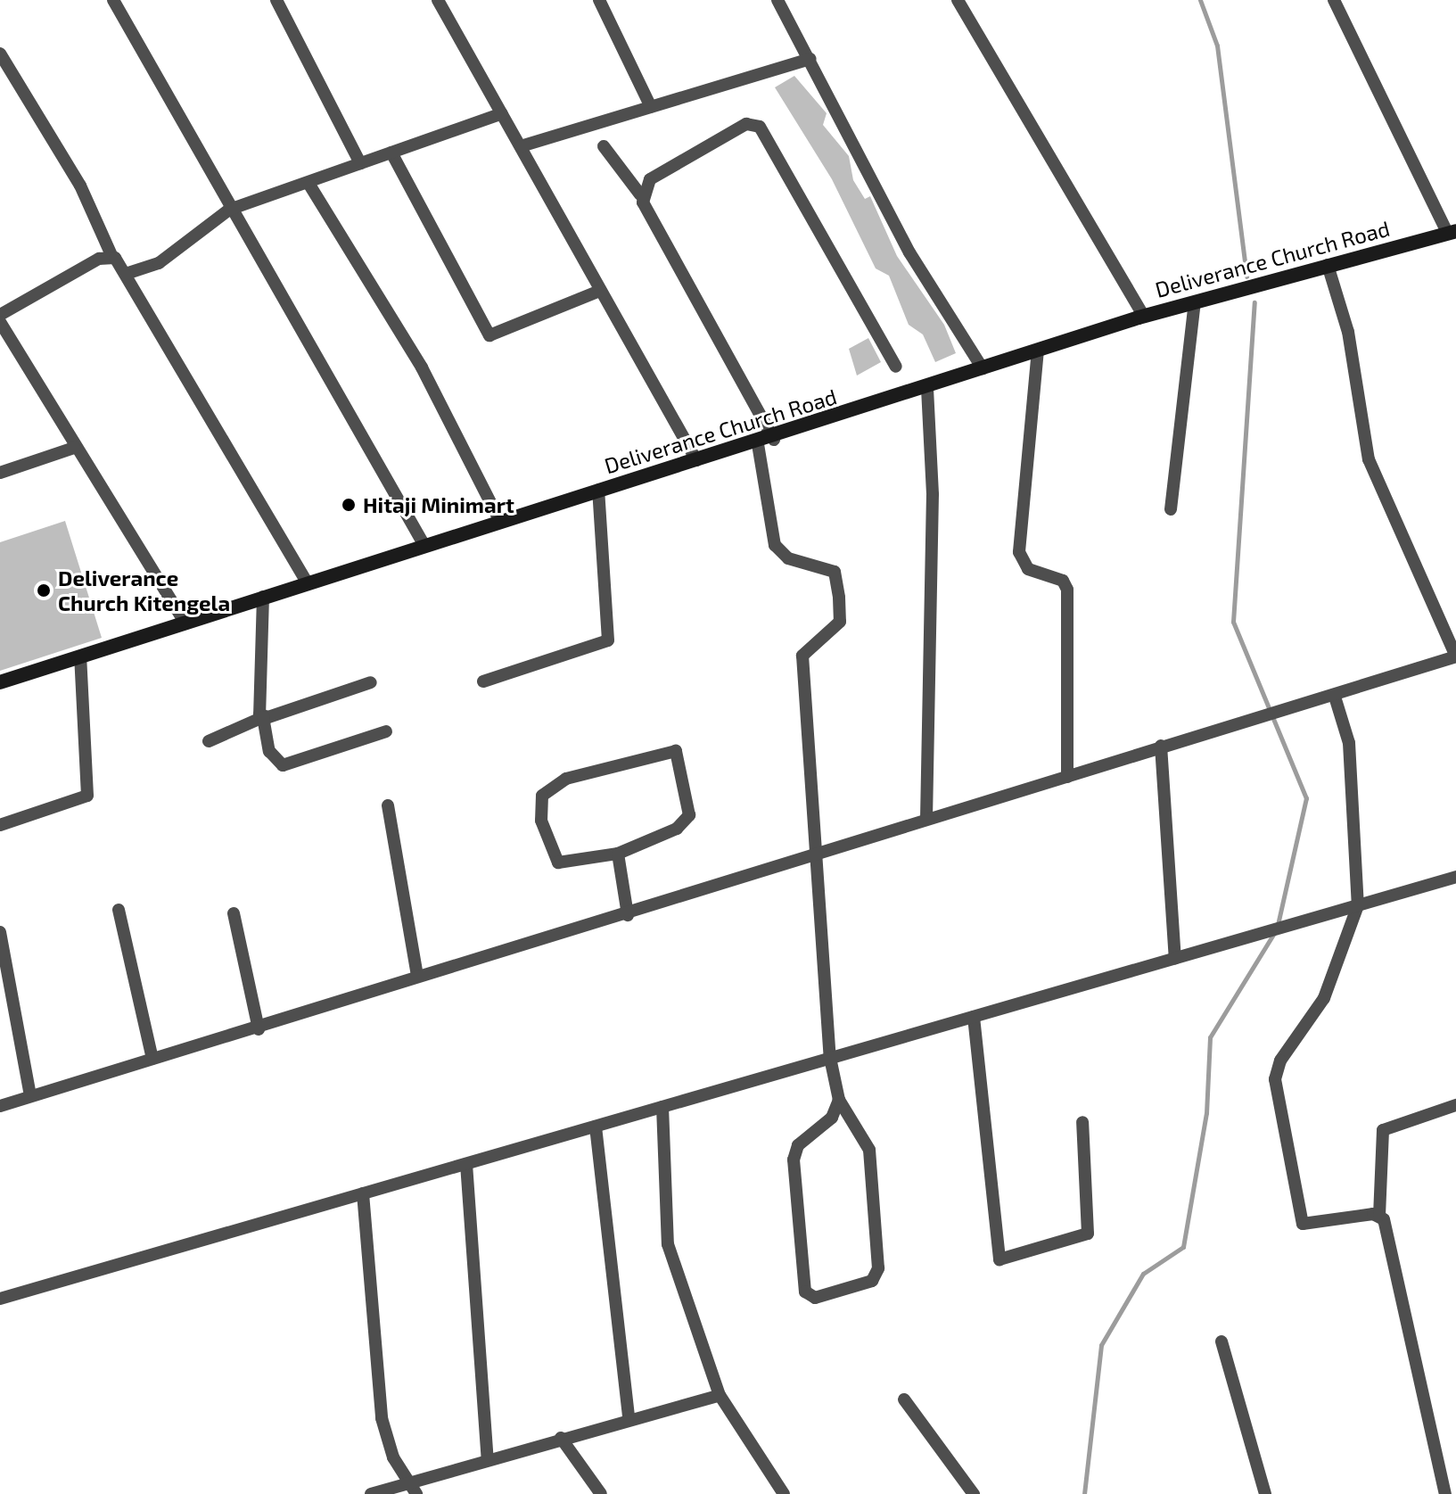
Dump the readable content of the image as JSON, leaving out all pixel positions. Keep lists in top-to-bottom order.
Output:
{
  "streets": {
    "street": ["Deliverance Church Road"]
  },
  "places": ["Hitaji Minimart", "Deliverance Church Kitengela"]
}
